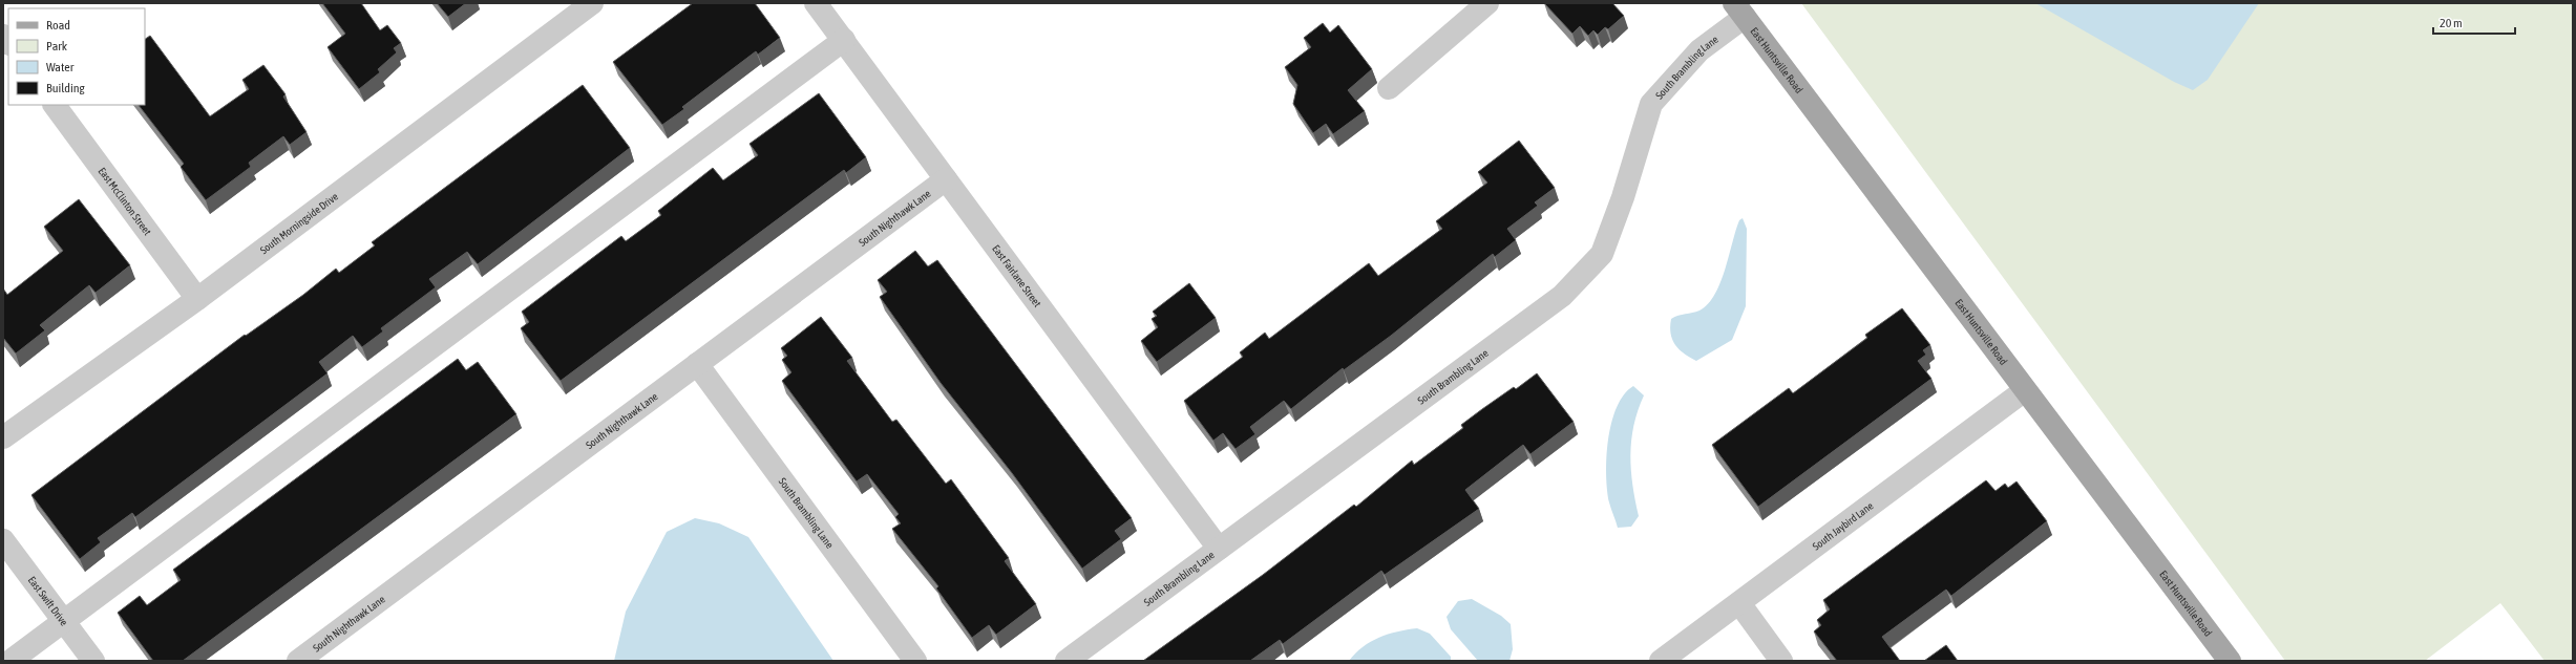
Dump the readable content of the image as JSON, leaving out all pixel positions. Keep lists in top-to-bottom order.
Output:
{
  "streets": {
    "main road": ["East Huntsville Road"],
    "street": [
      "South Brambling Lane",
      "East McClinton Street",
      "South Nighthawk Lane",
      "South Morningside Drive",
      "East Fairlane Street",
      "South Jaybird Lane",
      "East Swift Drive"
    ]
  },
  "crossings": [
    ["East Huntsville Road", "South Brambling Lane"],
    ["East Huntsville Road", "South Jaybird Lane"],
    ["South Brambling Lane", "South Nighthawk Lane"],
    ["South Brambling Lane", "East Fairlane Street"],
    ["East McClinton Street", "South Morningside Drive"],
    ["South Nighthawk Lane", "East Fairlane Street"]
  ],
  "legend": [
    "Road",
    "Park",
    "Water",
    "Building"
  ],
  "scale_bar": "20 m"
}
